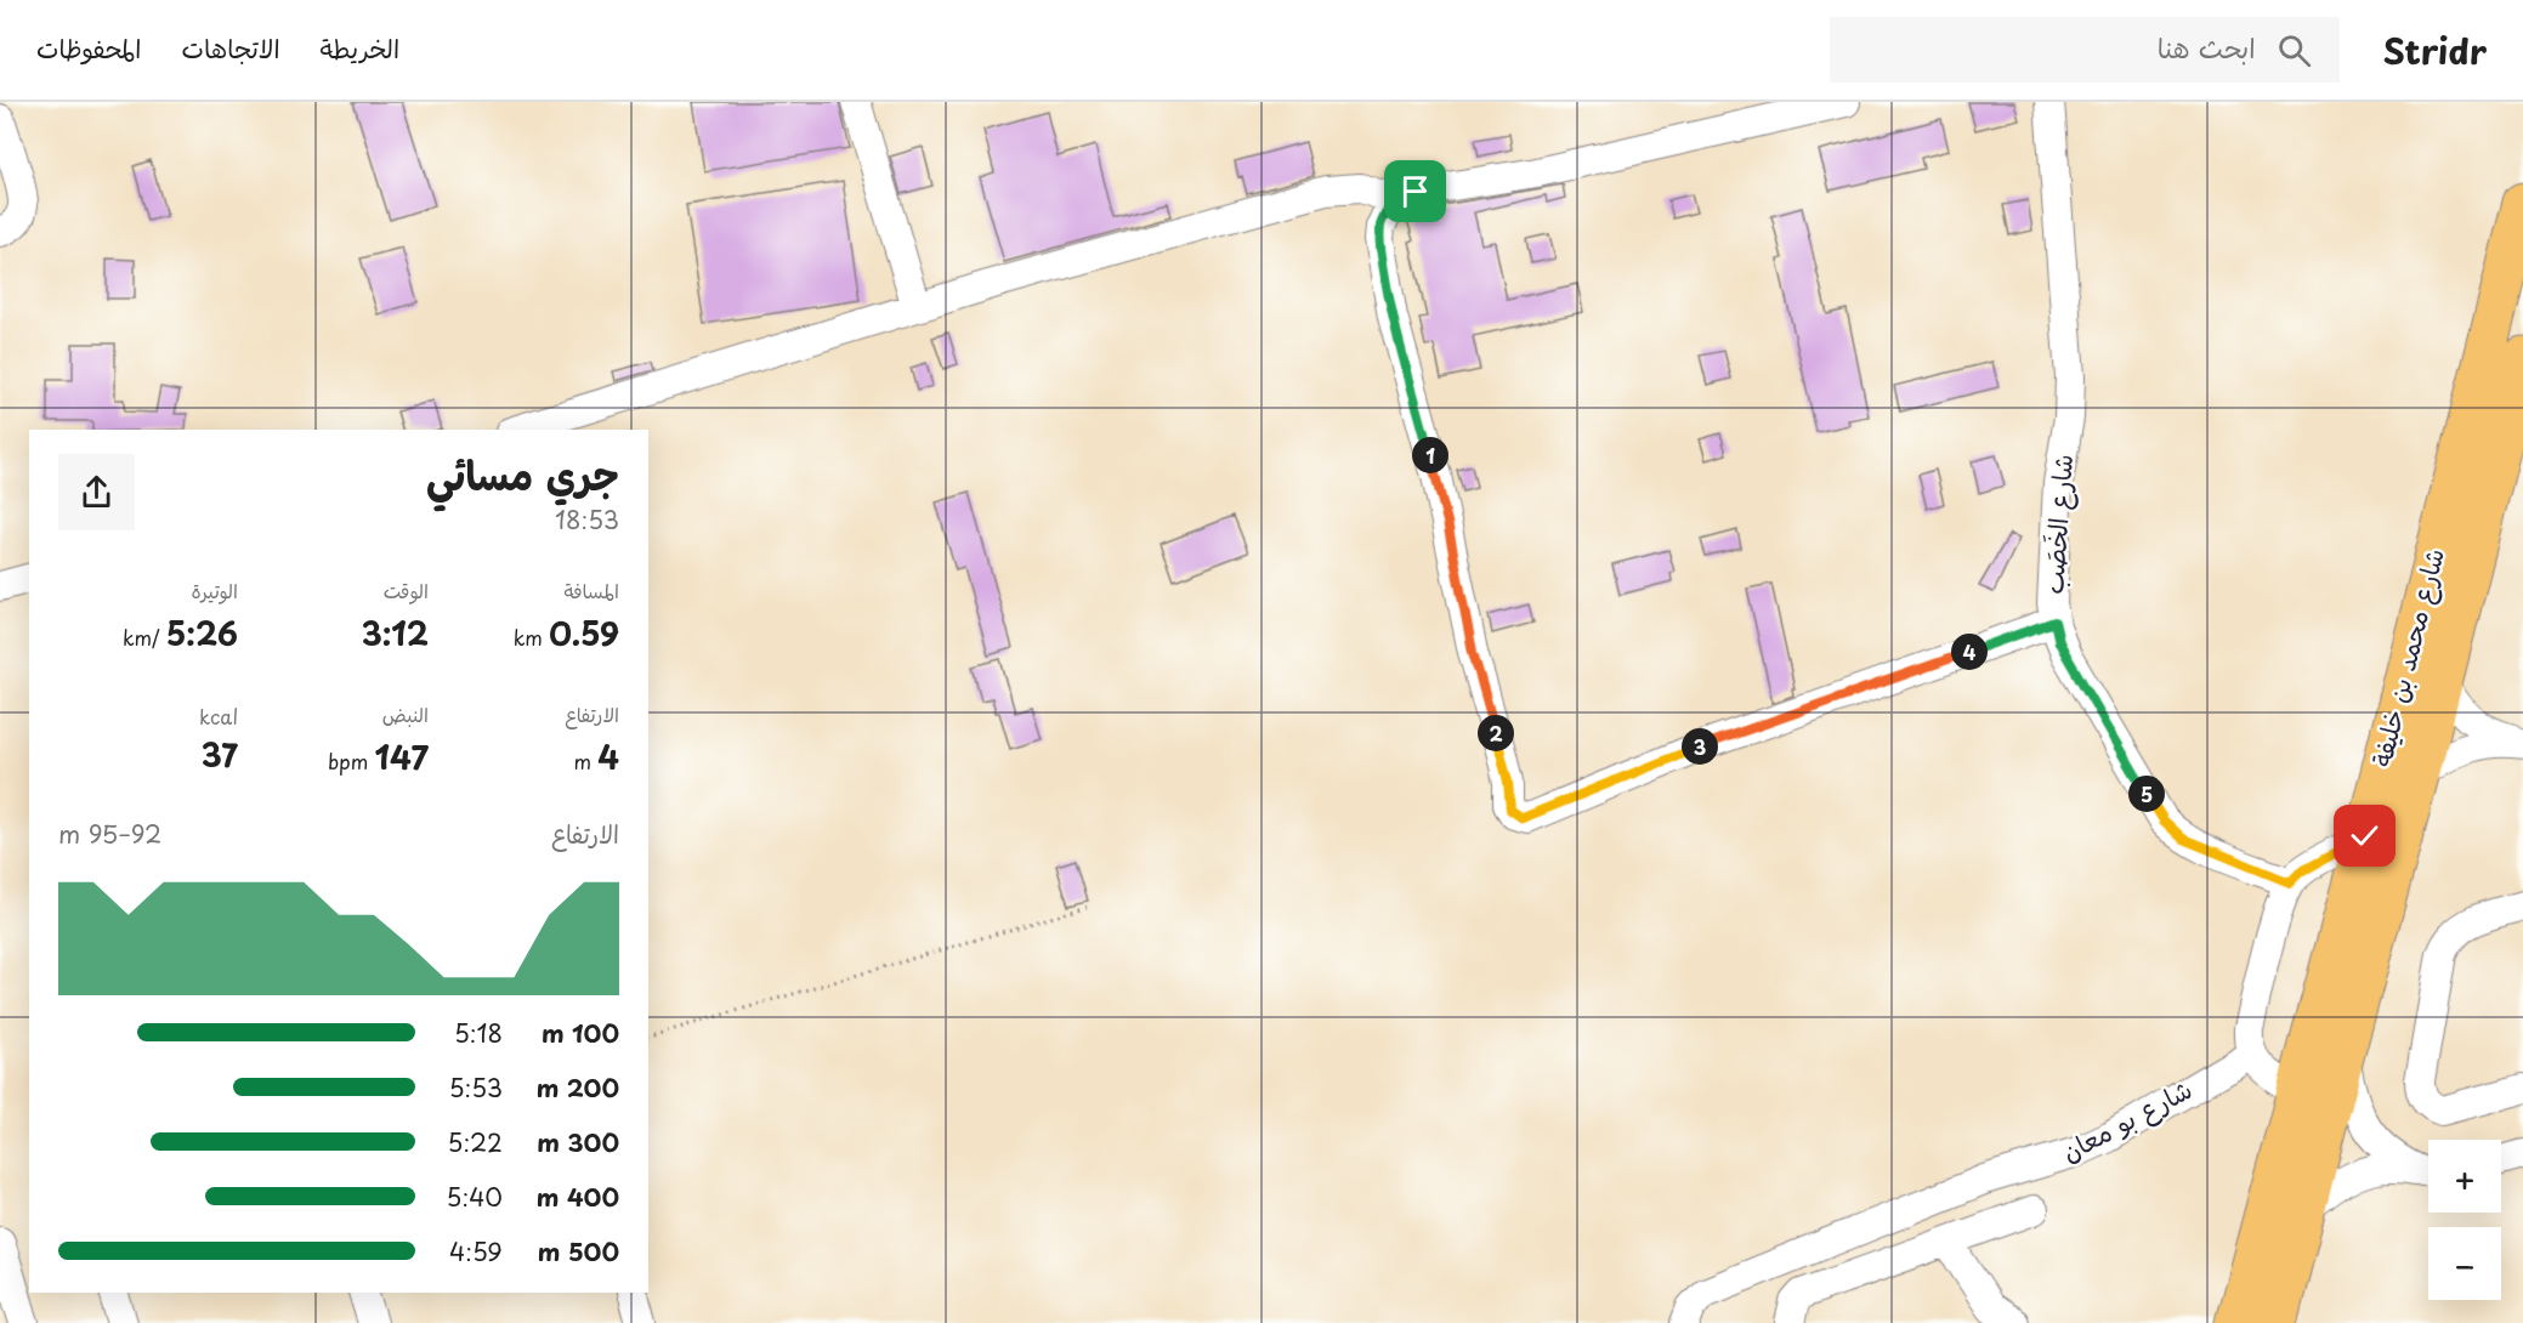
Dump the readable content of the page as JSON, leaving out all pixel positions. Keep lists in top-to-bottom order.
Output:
{
  "streets": {
    "highway": ["شارع محمد بن خليفة"],
    "street": ["شارع الخَصَب", "شارع بو معان"]
  },
  "page": {
    "header": "Stridr",
    "search": "ابحث هنا",
    "nav": ["الخريطة", "الاتجاهات", "المحفوظات"],
    "heading": ["جري مسائي", "18:53"],
    "pins": [
      "1",
      "4",
      "2",
      "3",
      "5"
    ],
    "stats": [
      ["المسافة", "0.59 km"],
      ["الوقت", "3:12"],
      ["الوتيرة", "5:26 /km"],
      ["الارتفاع", "4 m"],
      ["النبض", "147 bpm"],
      ["kcal", "37"]
    ],
    "chart": ["الارتفاع", "92–95 m"],
    "list": [
      {
        "name": "100 m",
        "note": "5:18"
      },
      {
        "name": "200 m",
        "note": "5:53"
      },
      {
        "name": "300 m",
        "note": "5:22"
      },
      {
        "name": "400 m",
        "note": "5:40"
      },
      {
        "name": "500 m",
        "note": "4:59"
      }
    ],
    "map_buttons": ["+", "−"]
  }
}
